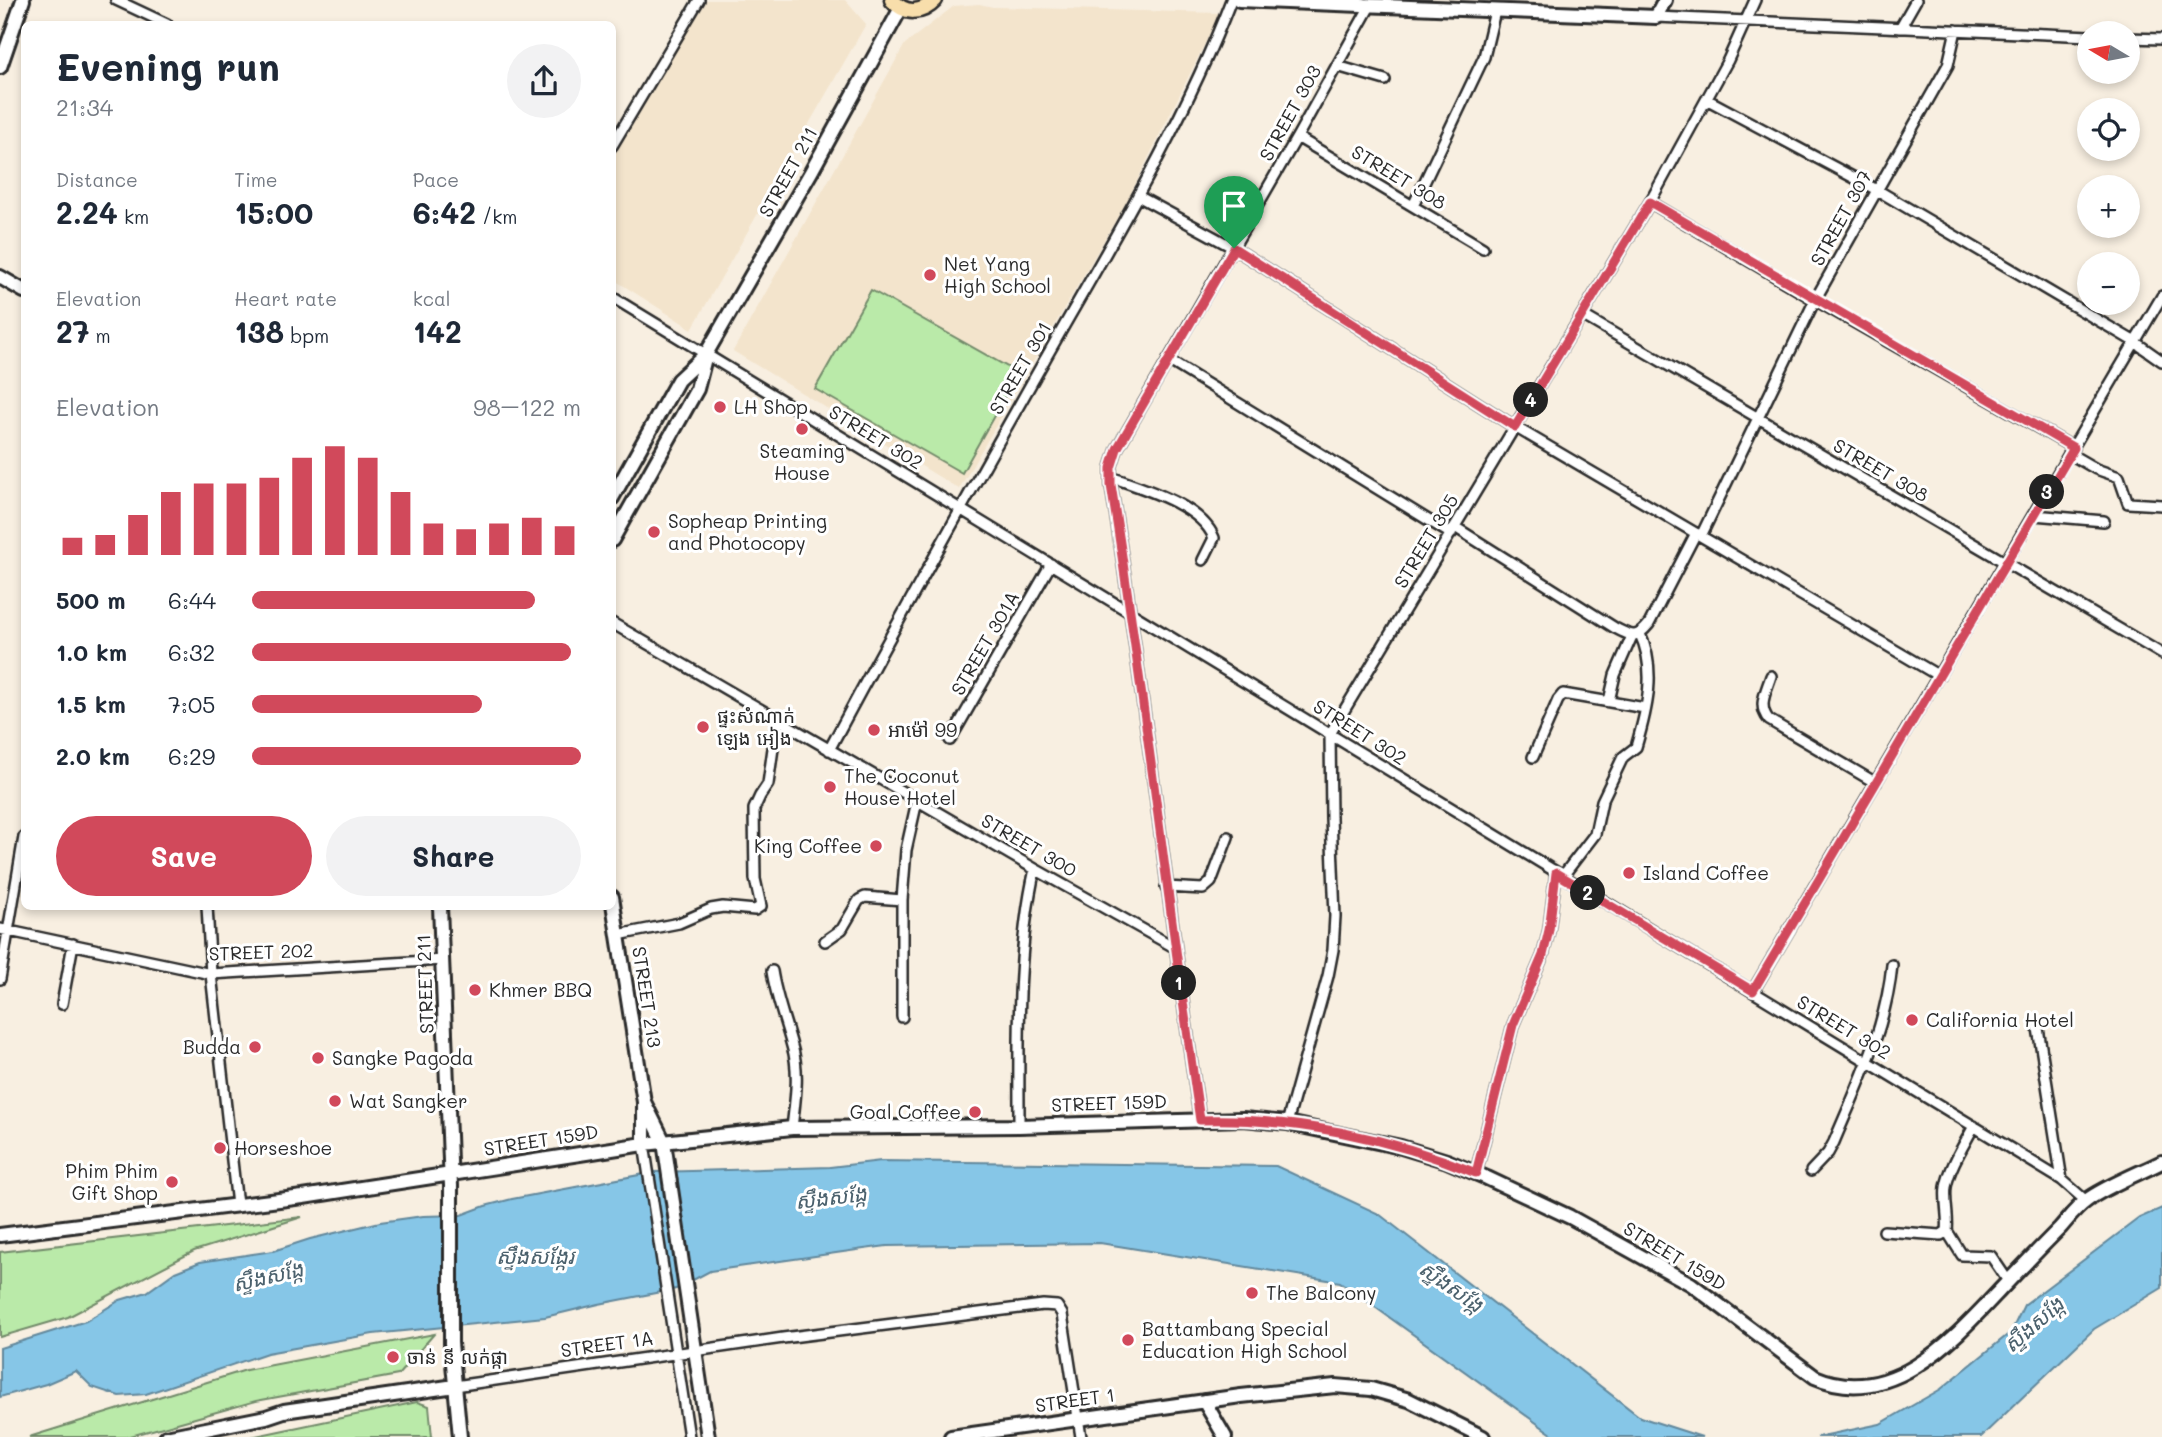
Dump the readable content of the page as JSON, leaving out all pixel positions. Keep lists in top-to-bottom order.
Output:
{
  "streets": {
    "street": [
      "STREET 303",
      "STREET 211",
      "STREET 308",
      "STREET 307",
      "STREET 301",
      "STREET 302",
      "STREET 305",
      "STREET 301A",
      "STREET 300",
      "STREET 202",
      "STREET 213",
      "STREET 159D",
      "STREET 1A",
      "STREET 1"
    ]
  },
  "crossings": [
    ["STREET 303", "STREET 308"],
    ["STREET 303", "STREET 302"],
    ["STREET 303", "STREET 300"],
    ["STREET 303", "STREET 159D"],
    ["STREET 211", "STREET 302"],
    ["STREET 211", "STREET 202"],
    ["STREET 211", "STREET 159D"],
    ["STREET 211", "STREET 1A"],
    ["STREET 308", "STREET 307"],
    ["STREET 308", "STREET 305"],
    ["STREET 301", "STREET 302"],
    ["STREET 301", "STREET 300"],
    ["STREET 302", "STREET 305"],
    ["STREET 302", "STREET 301A"],
    ["STREET 302", "STREET 159D"],
    ["STREET 213", "STREET 159D"],
    ["STREET 213", "STREET 1A"],
    ["STREET 1A", "STREET 1"]
  ],
  "water": ["ស្ទឹងសង្កែ", "ស្ទឹងសង្កែរ"],
  "places": [
    "Net Yang High School",
    "LH Shop",
    "Steaming House",
    "Sopheap Printing and Photocopy",
    "ផ្ទះសំណាក់ ឡេង អៀង",
    "អាម៉ៅ 99",
    "The Coconut House Hotel",
    "King Coffee",
    "Island Coffee",
    "Khmer BBQ",
    "California Hotel",
    "Budda",
    "Sangke Pagoda",
    "Wat Sangker",
    "Goal Coffee",
    "Horseshoe",
    "Phim Phim Gift Shop",
    "The Balcony",
    "Battambang Special Education High School",
    "ចាន់ នី លក់ផ្កា"
  ],
  "north": "left",
  "page": {
    "map_buttons": ["+", "−"],
    "heading": ["Evening run", "21:34"],
    "stats": [
      ["Distance", "2.24 km"],
      ["Time", "15:00"],
      ["Pace", "6:42 /km"],
      ["Elevation", "27 m"],
      ["Heart rate", "138 bpm"],
      ["kcal", "142"]
    ],
    "chart": ["Elevation", "98–122 m"],
    "pins": [
      "4",
      "3",
      "2",
      "1"
    ],
    "list": [
      {
        "name": "500 m",
        "note": "6:44"
      },
      {
        "name": "1.0 km",
        "note": "6:32"
      },
      {
        "name": "1.5 km",
        "note": "7:05"
      },
      {
        "name": "2.0 km",
        "note": "6:29"
      }
    ],
    "buttons": ["Save", "Share"]
  }
}
